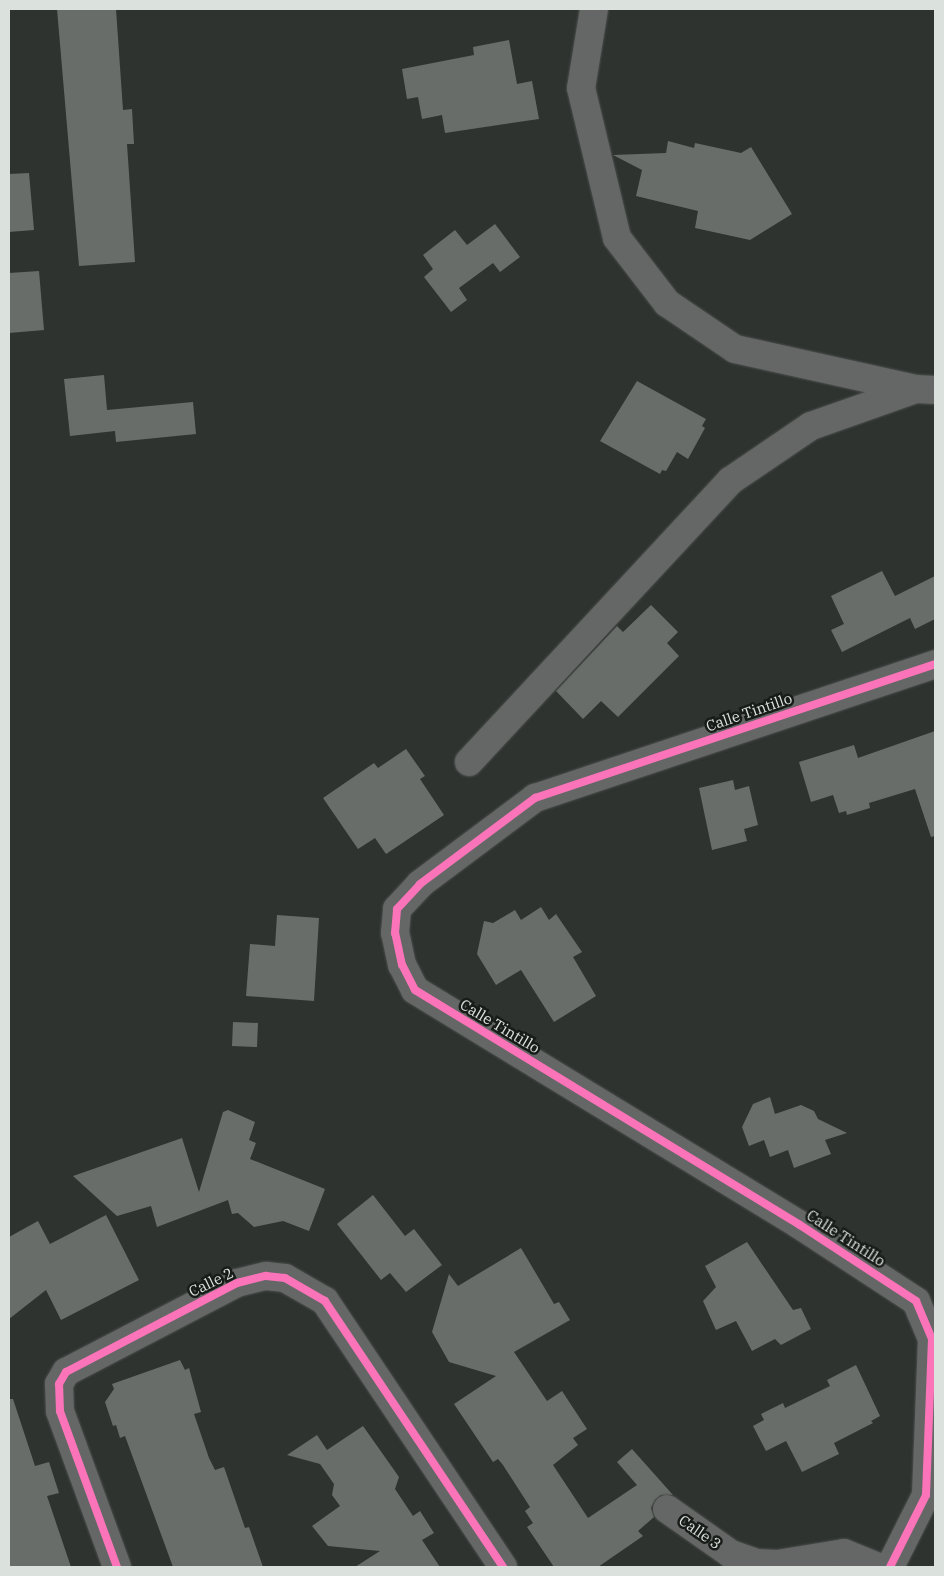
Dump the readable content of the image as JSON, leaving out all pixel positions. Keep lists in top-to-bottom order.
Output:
{
  "streets": {
    "street": ["Calle Tintillo", "Calle 2", "Calle 3"]
  }
}
